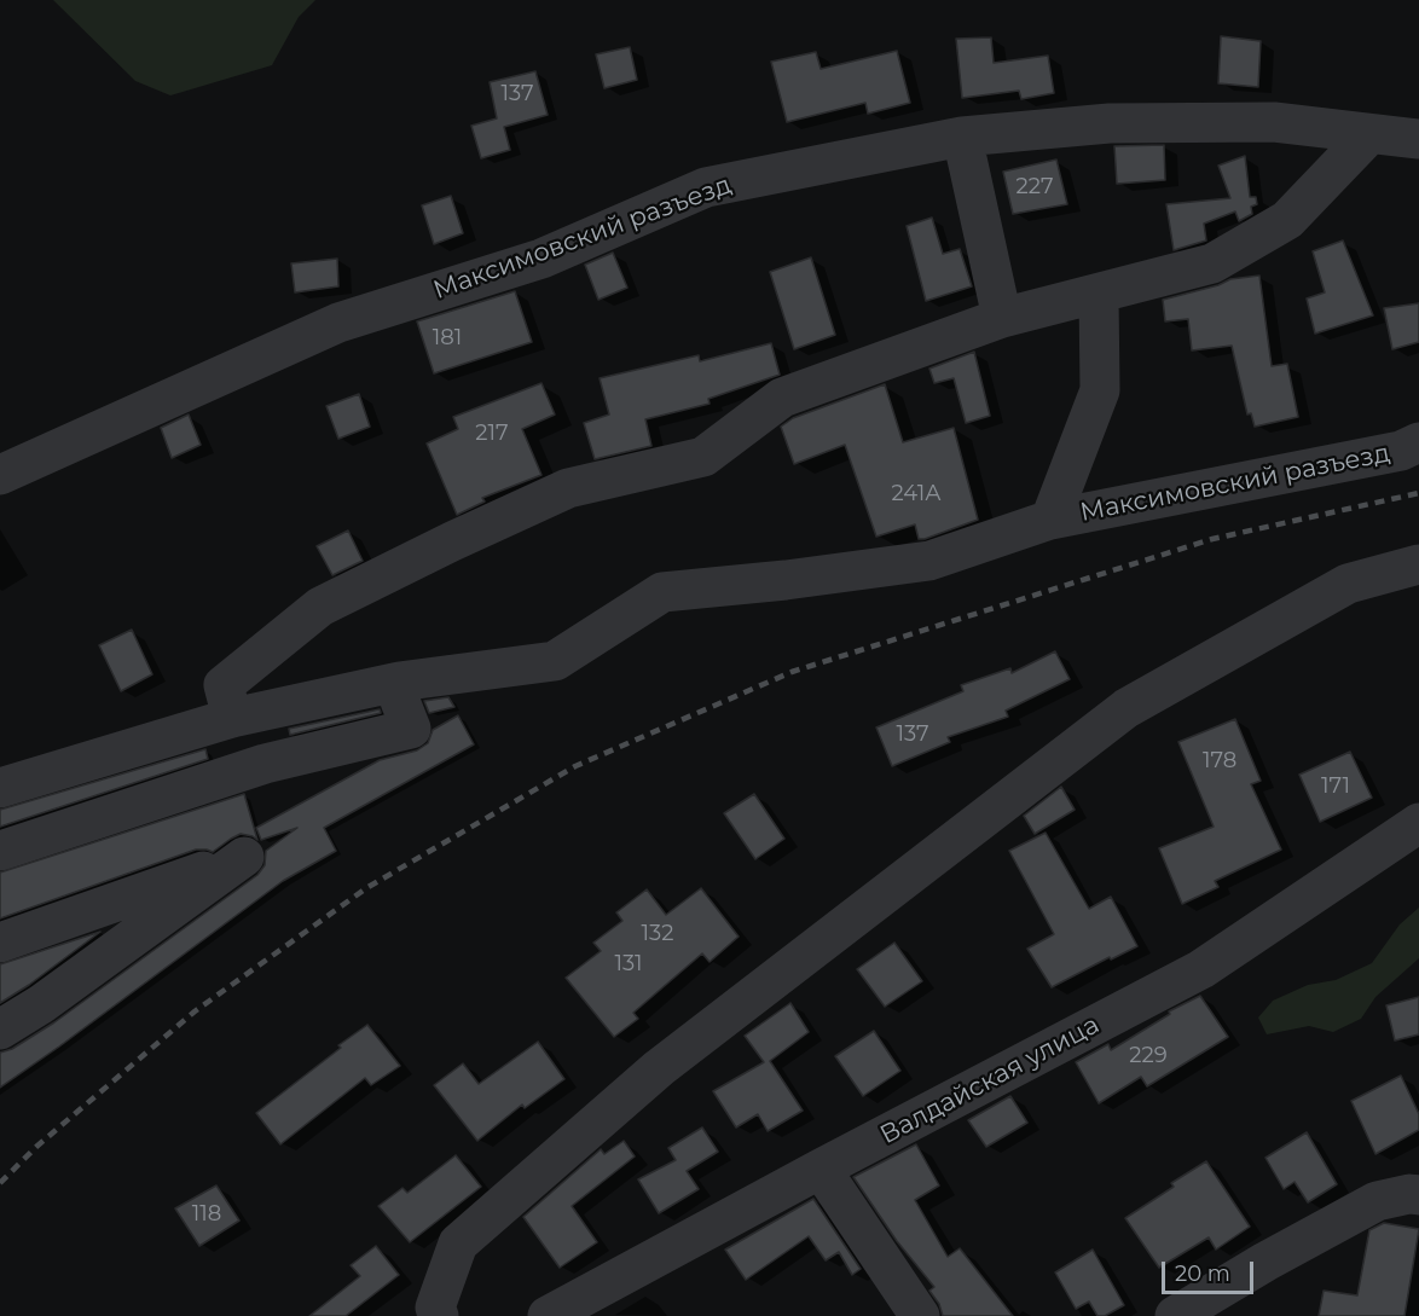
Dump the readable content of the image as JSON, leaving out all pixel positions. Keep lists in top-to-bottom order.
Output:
{
  "streets": {
    "street": ["Максимовский разъезд", "Валдайская улица"]
  },
  "house_numbers": [
    "137",
    "227",
    "181",
    "217",
    "241А",
    "137",
    "178",
    "171",
    "132",
    "131",
    "229",
    "118"
  ],
  "scale_bar": "20 m"
}
